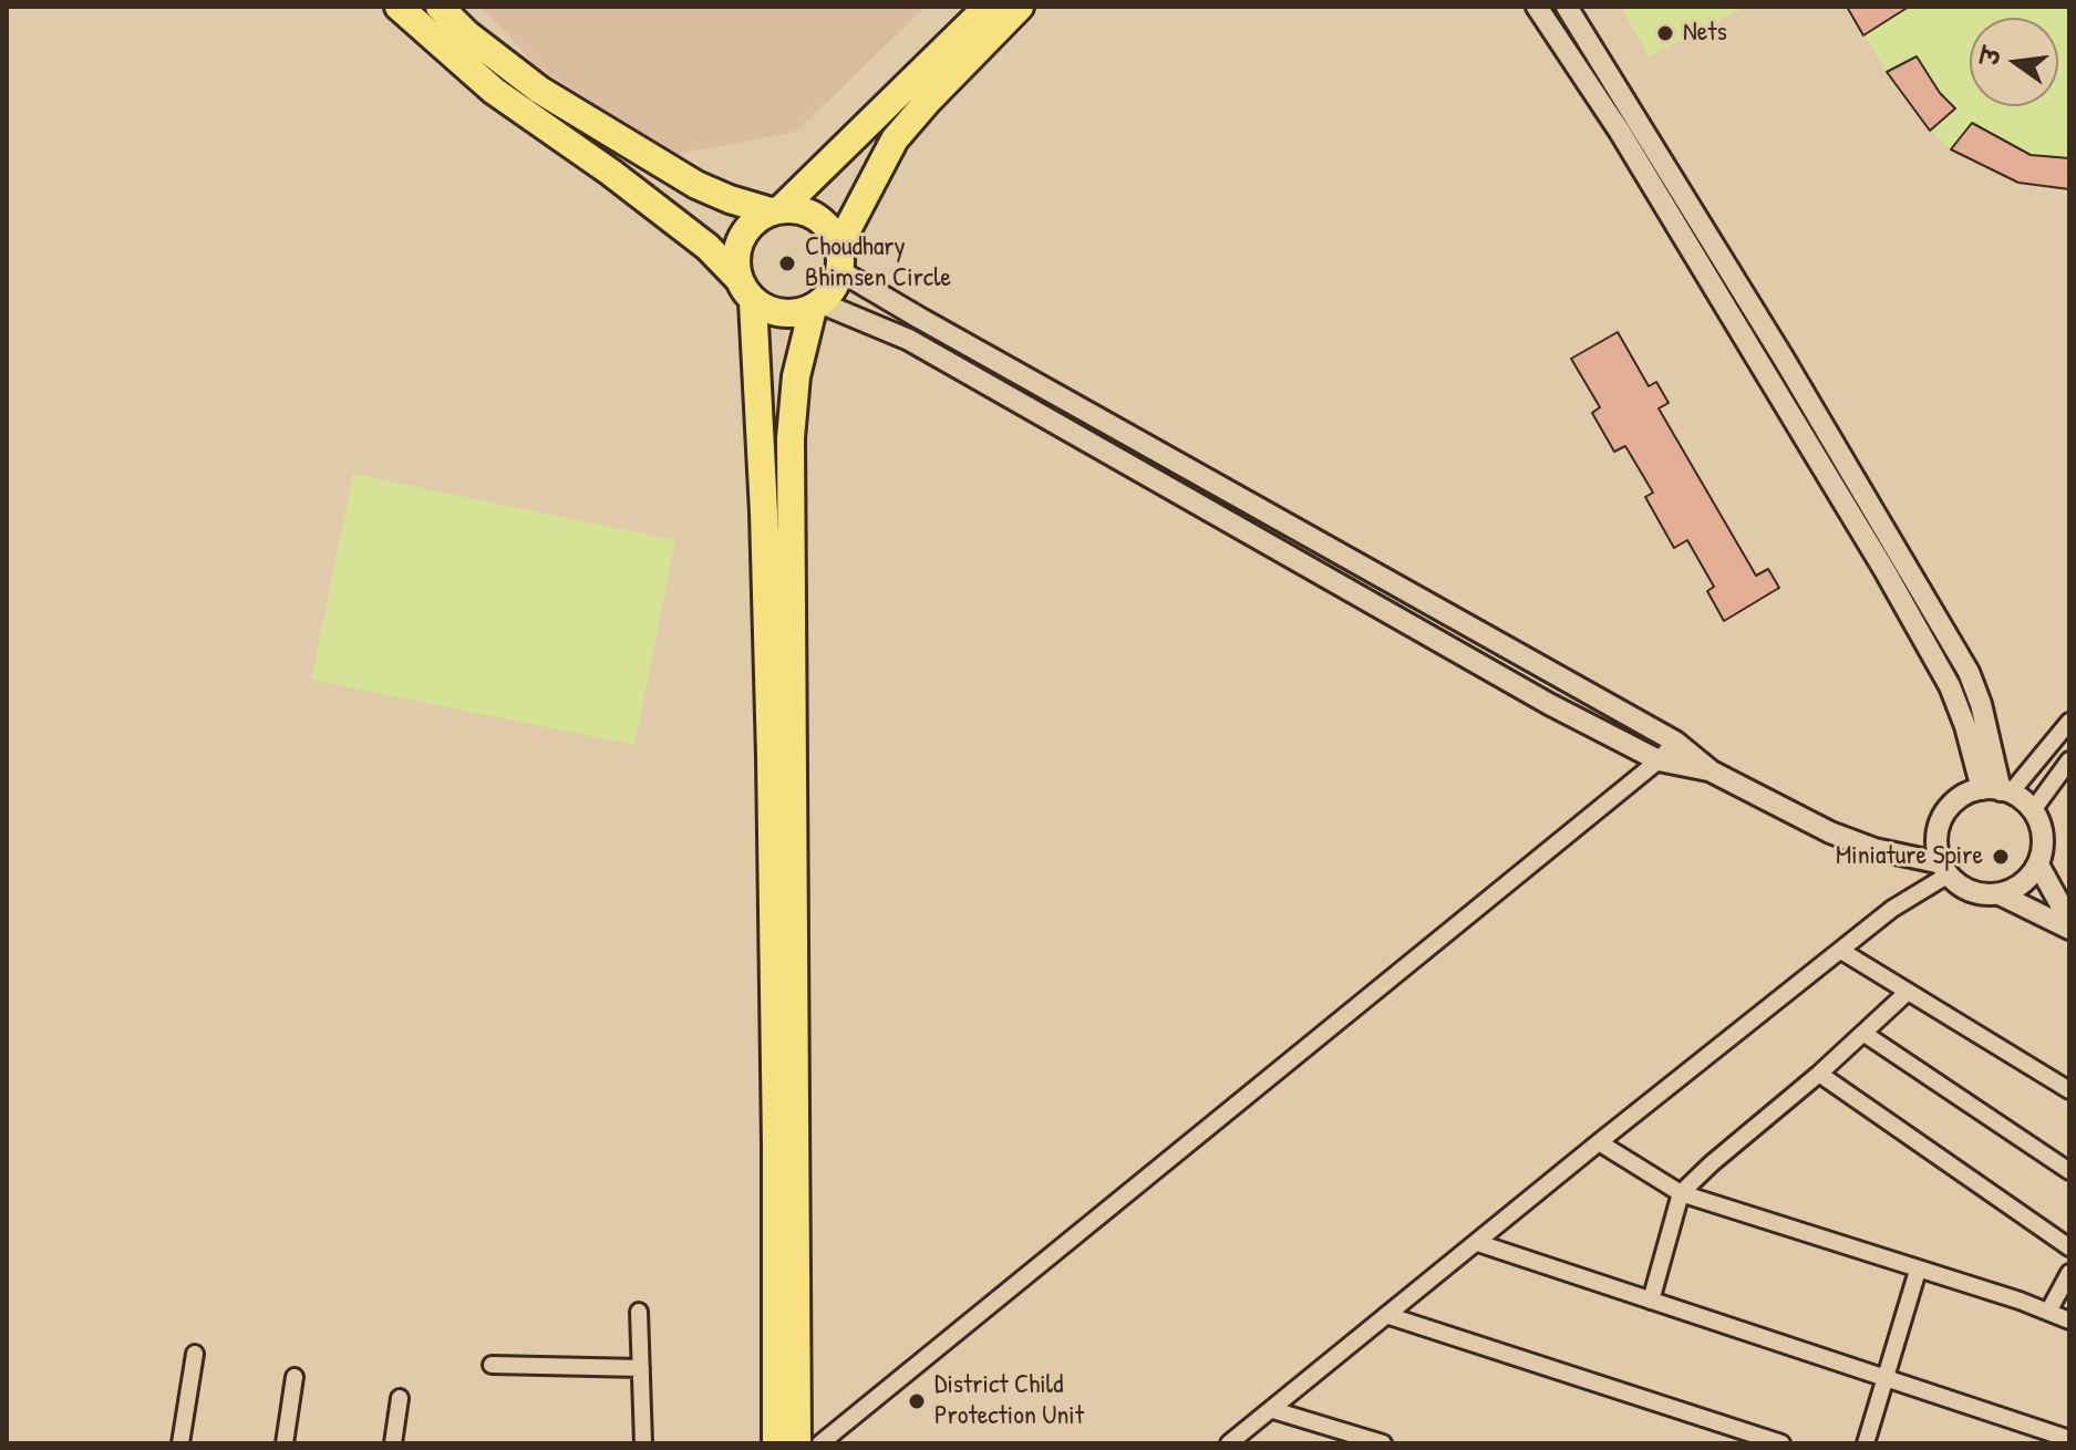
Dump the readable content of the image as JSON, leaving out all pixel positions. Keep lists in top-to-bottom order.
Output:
{
  "places": [
    "Nets",
    "Choudhary Bhimsen Circle",
    "Miniature Spire",
    "District Child Protection Unit"
  ],
  "north": "left"
}
